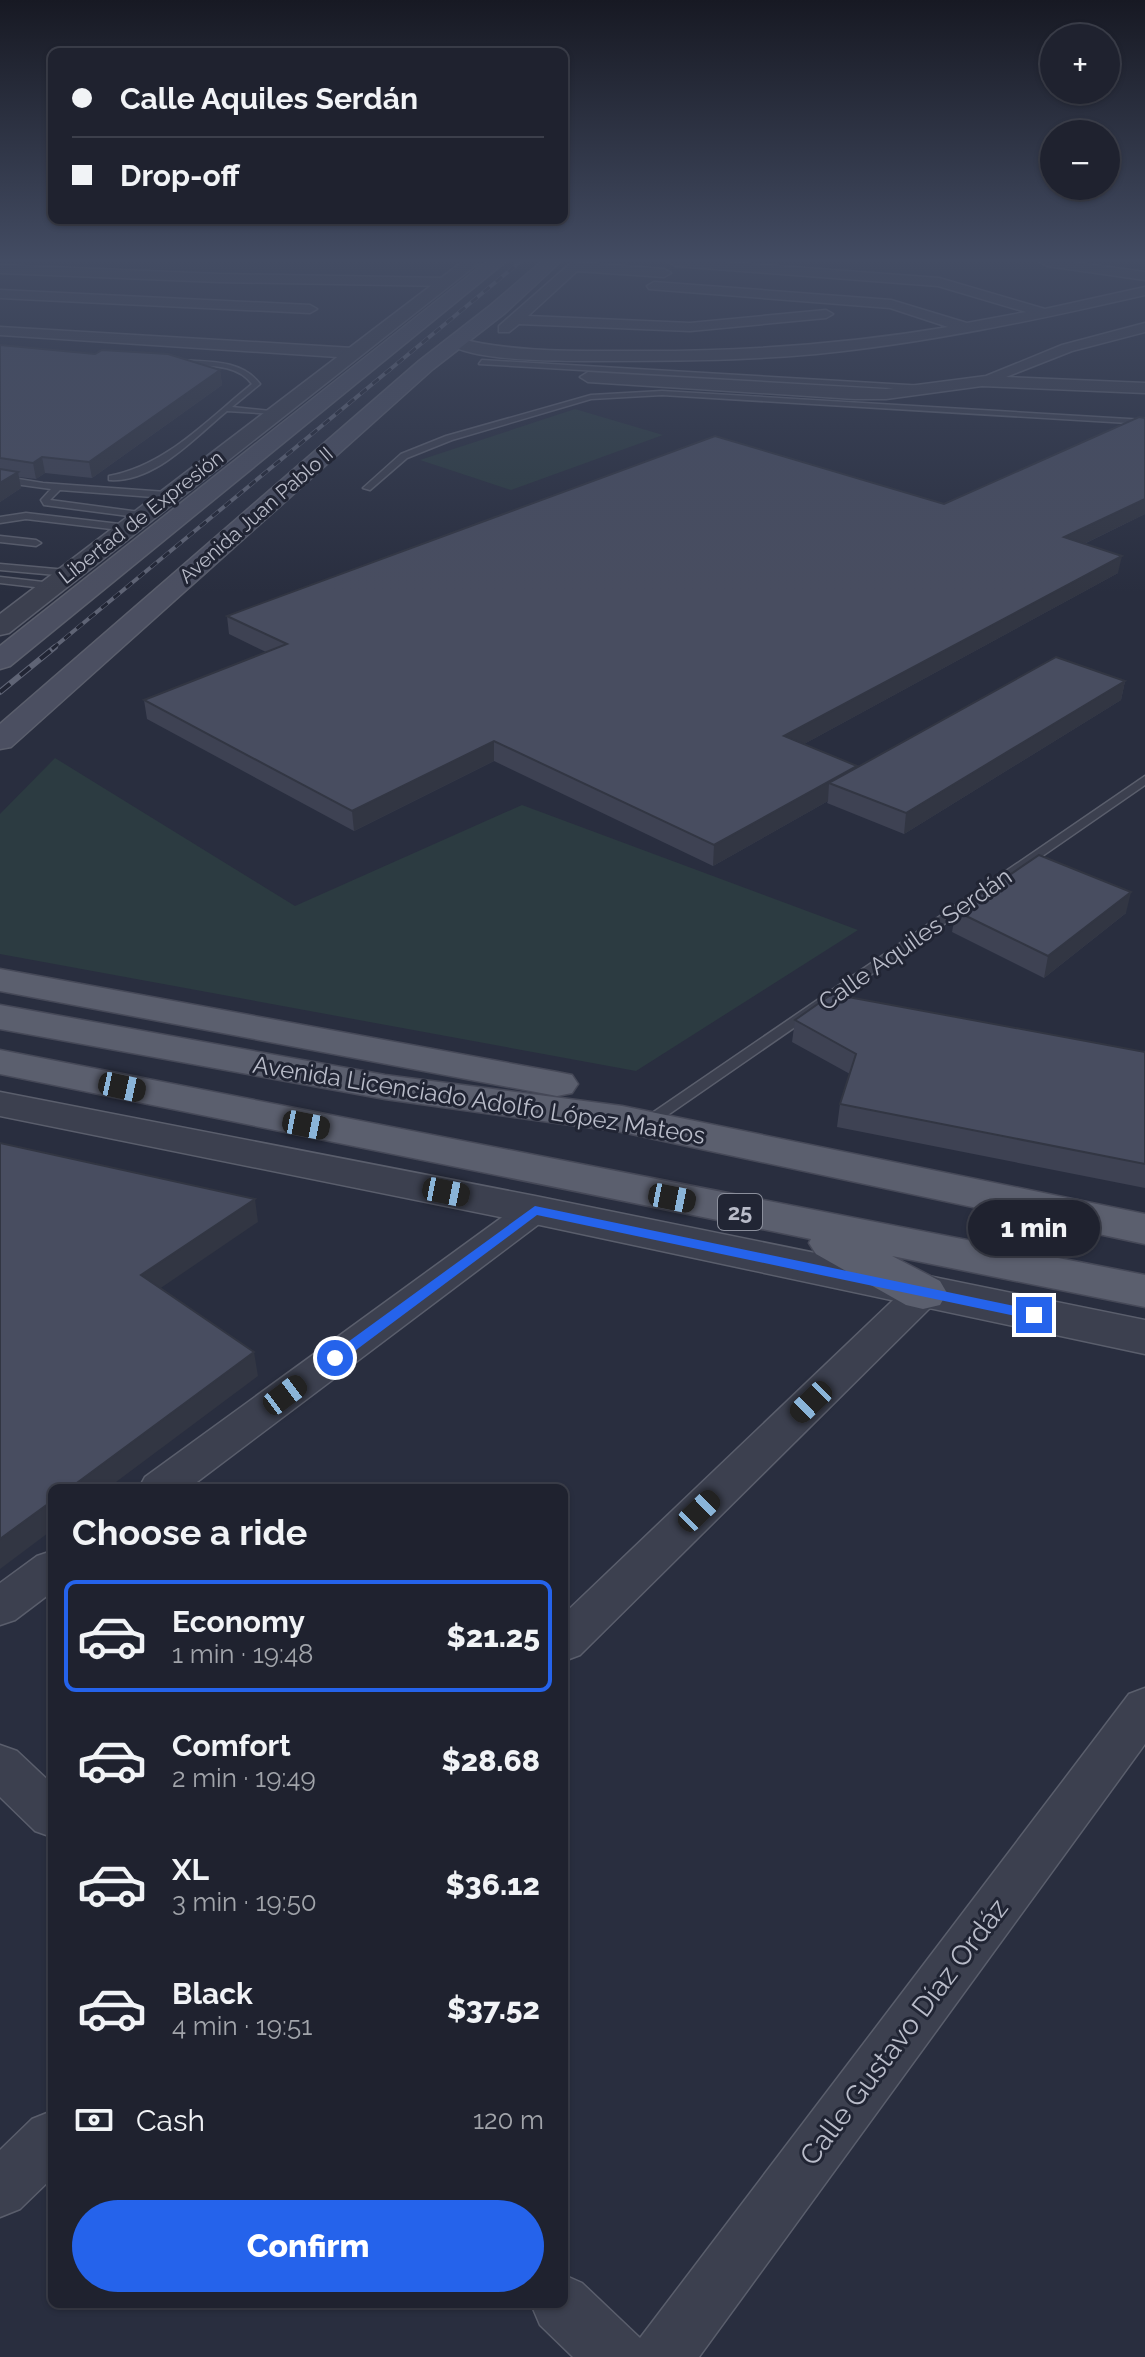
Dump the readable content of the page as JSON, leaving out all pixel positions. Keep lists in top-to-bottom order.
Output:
{
  "streets": {
    "main road": ["Avenida Juan Pablo II", "Avenida Licenciado Adolfo López Mateos", "25"],
    "street": ["Libertad de Expresión", "Calle Gustavo Díaz Ordáz"],
    "lane": ["Calle Aquiles Serdán"]
  },
  "crossings": [
    ["Calle Aquiles Serdán", "Avenida Licenciado Adolfo López Mateos"]
  ],
  "page": {
    "map_buttons": ["+", "−"],
    "banner": ["Calle Aquiles Serdán", "Drop-off"],
    "bubble": "1 min",
    "heading": "Choose a ride",
    "list": [
      {
        "name": "Economy",
        "note": "1 min · 19:48",
        "value": "$21.25"
      },
      {
        "name": "Comfort",
        "note": "2 min · 19:49",
        "value": "$28.68"
      },
      {
        "name": "XL",
        "note": "3 min · 19:50",
        "value": "$36.12"
      },
      {
        "name": "Black",
        "note": "4 min · 19:51",
        "value": "$37.52"
      }
    ],
    "pay": ["Cash", "120 m"],
    "buttons": "Confirm"
  }
}
